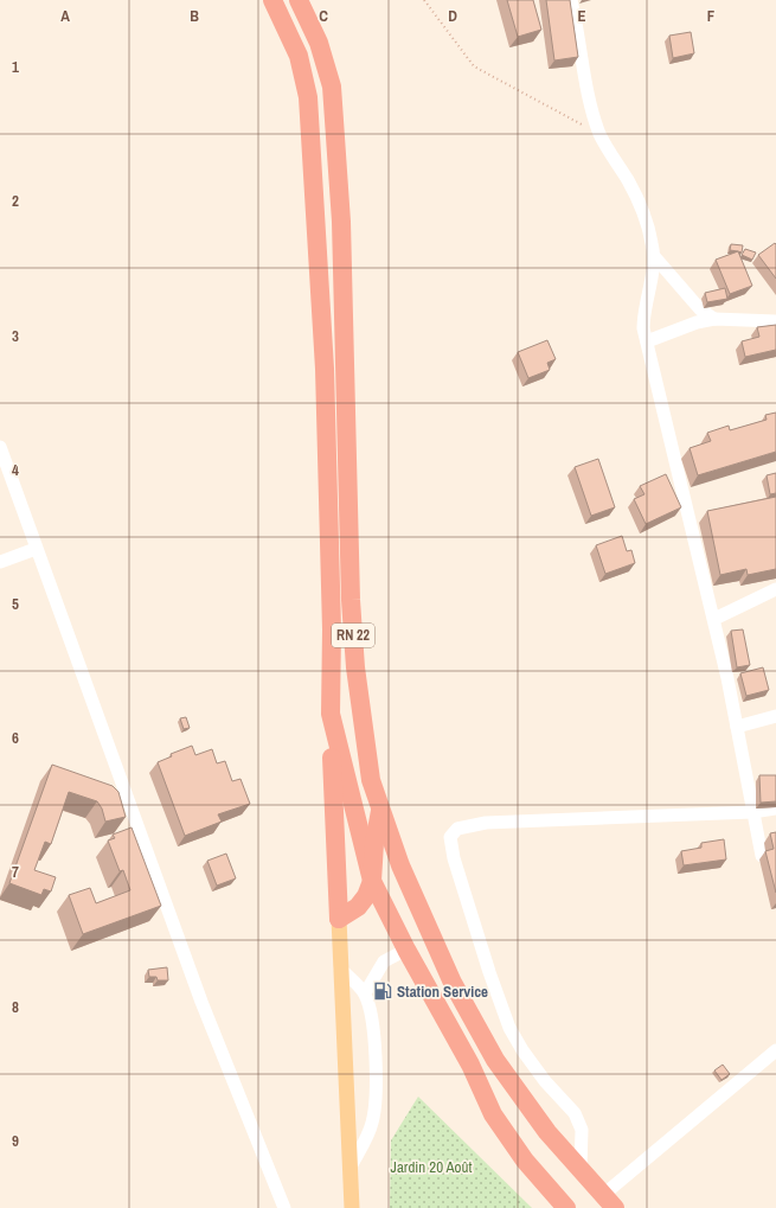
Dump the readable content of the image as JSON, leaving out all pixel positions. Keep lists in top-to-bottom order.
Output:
{
  "streets": {
    "highway": ["RN 22"]
  },
  "parks": ["Jardin 20 Août"],
  "places": {
    "fuel station": ["Station Service"]
  },
  "grid": {
    "columns": [
      "A",
      "B",
      "C",
      "D",
      "E",
      "F"
    ],
    "rows": [
      "1",
      "2",
      "3",
      "4",
      "5",
      "6",
      "7",
      "8",
      "9"
    ]
  }
}
